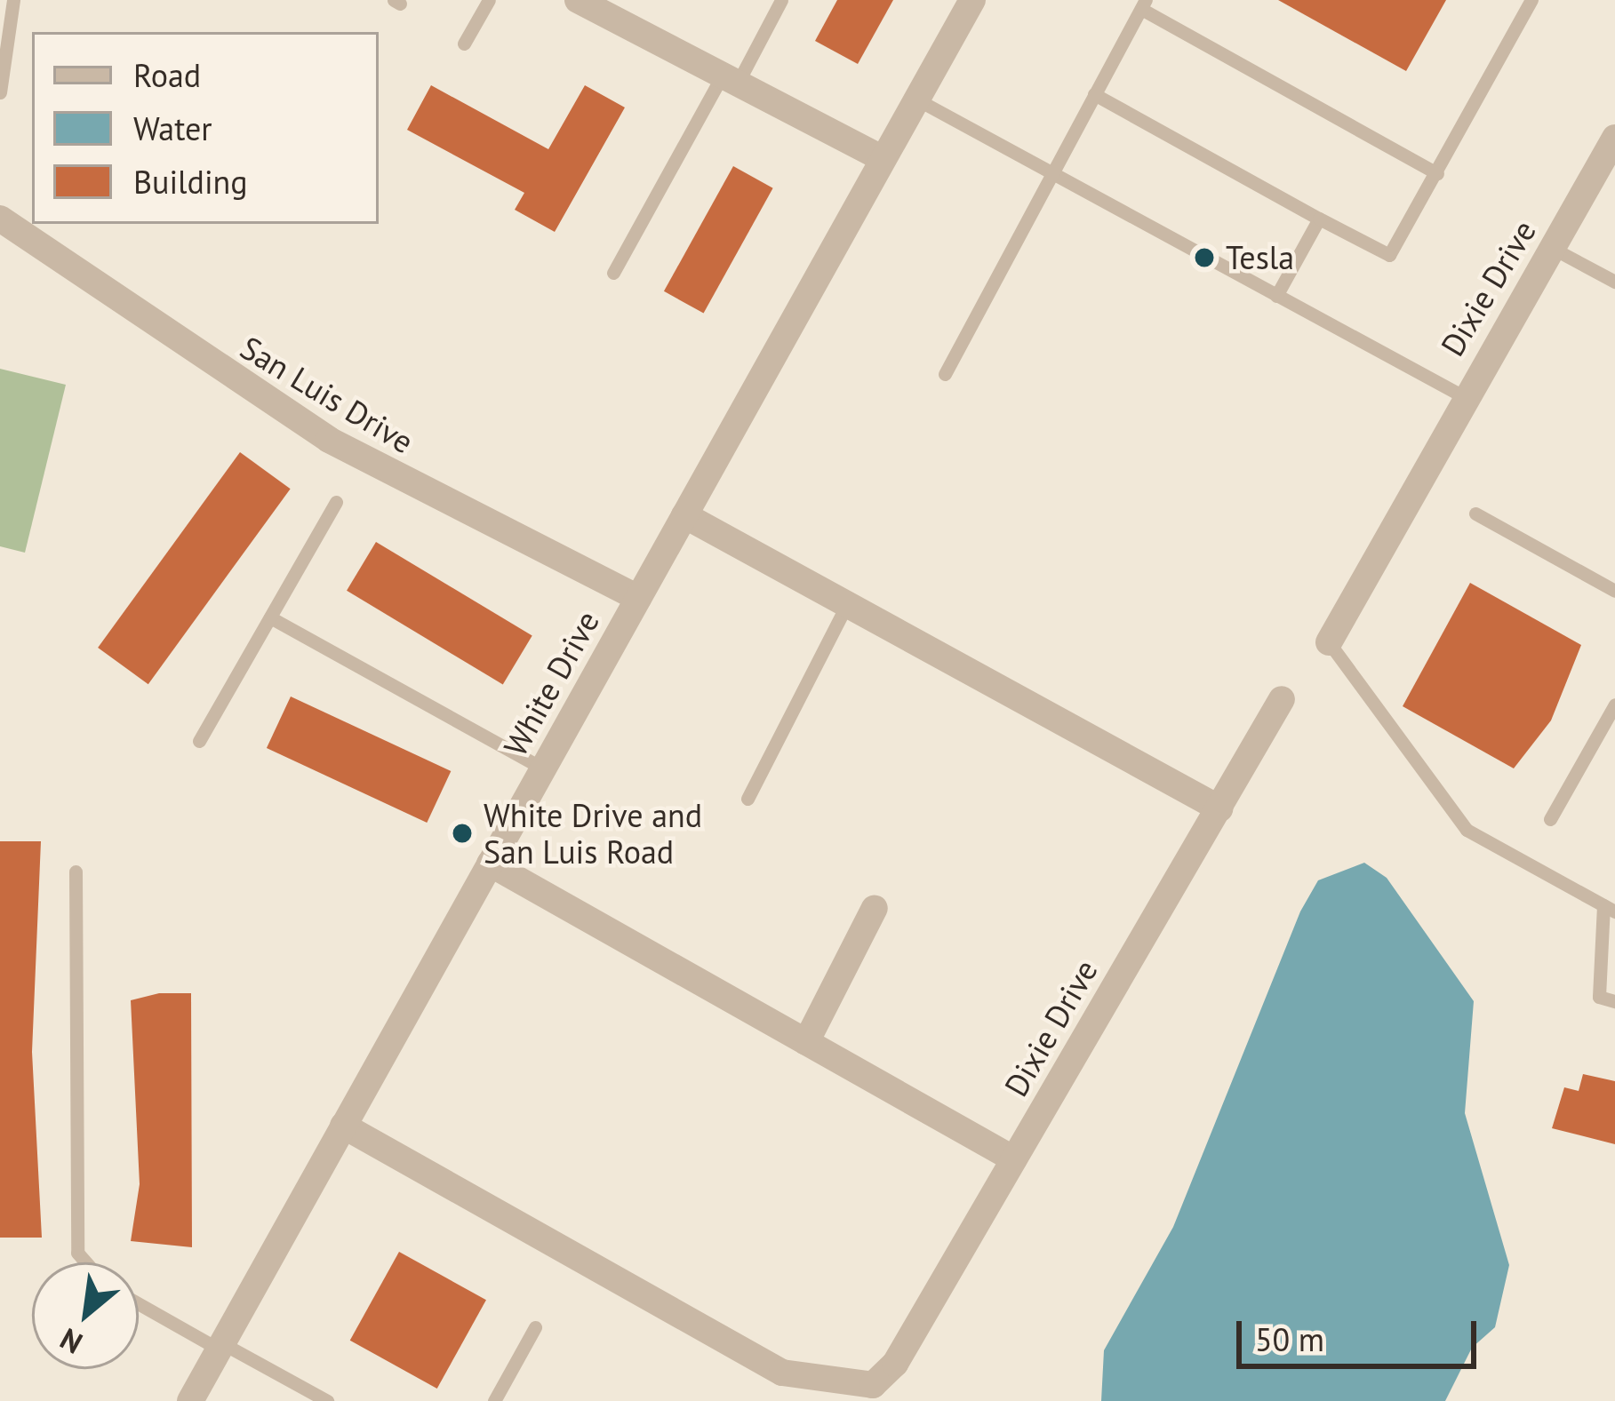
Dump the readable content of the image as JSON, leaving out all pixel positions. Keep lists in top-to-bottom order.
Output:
{
  "streets": {
    "street": ["Dixie Drive", "San Luis Drive", "White Drive"]
  },
  "crossings": [
    ["Dixie Drive", "White Drive"],
    ["San Luis Drive", "White Drive"]
  ],
  "places": ["Tesla", "White Drive and San Luis Road"],
  "legend": ["Road", "Water", "Building"],
  "scale_bar": "50 m",
  "north": "bottom left"
}
